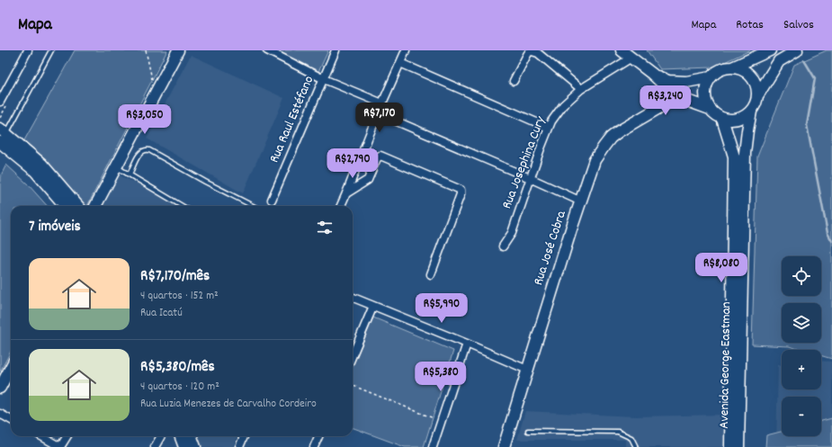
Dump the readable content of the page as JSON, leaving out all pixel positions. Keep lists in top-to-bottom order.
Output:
{
  "streets": {
    "street": [
      "Rua Raul Estéfano",
      "Rua Josephina Cury",
      "Rua José Cobra",
      "Avenida George Eastman"
    ]
  },
  "page": {
    "header": "Mapa",
    "nav": ["Mapa", "Rotas", "Salvos"],
    "price": [
      "R$3,240",
      "R$7,170",
      "R$3,050",
      "R$2,790",
      "R$8,080",
      "R$5,990",
      "R$5,380"
    ],
    "heading": "7 imóveis",
    "list": [
      {
        "name": "R$7,170/mês",
        "note": "4 quartos · 152 m² · Rua Icatú"
      },
      {
        "name": "R$5,380/mês",
        "note": "4 quartos · 120 m² · Rua Luzia Menezes de Carvalho Cordeiro"
      }
    ],
    "map_buttons": ["+", "−"]
  }
}
